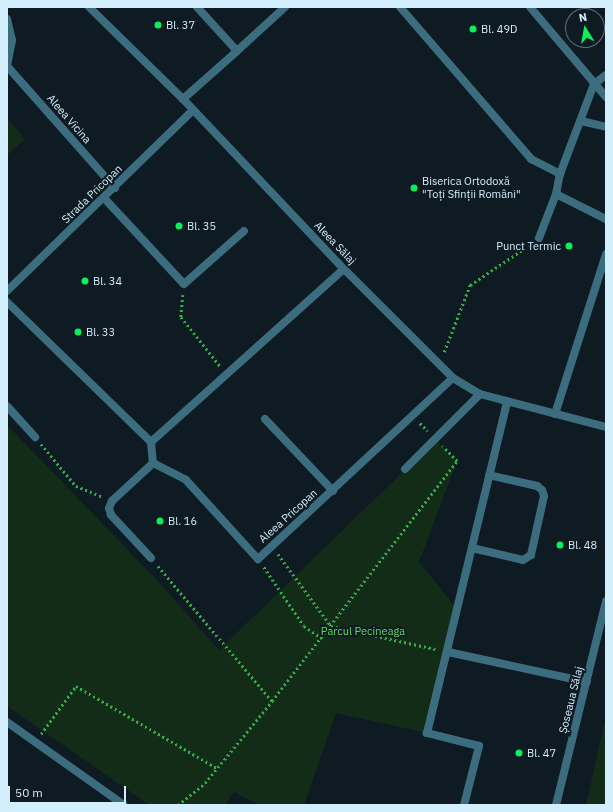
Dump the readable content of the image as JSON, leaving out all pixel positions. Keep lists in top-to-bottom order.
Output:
{
  "streets": {
    "street": [
      "Aleea Vicina",
      "Strada Pricopan",
      "Aleea Sălaj",
      "Aleea Pricopan",
      "Șoseaua Sălaj"
    ]
  },
  "crossings": [
    ["Aleea Vicina", "Strada Pricopan"],
    ["Strada Pricopan", "Aleea Sălaj"],
    ["Aleea Sălaj", "Aleea Pricopan"]
  ],
  "parks": ["Parcul Pecineaga"],
  "places": [
    "Bl. 37",
    "Bl. 49D",
    "Biserica Ortodoxă \"Toți Sfinții Români\"",
    "Bl. 35",
    "Punct Termic",
    "Bl. 34",
    "Bl. 33",
    "Bl. 16",
    "Bl. 48",
    "Bl. 47"
  ],
  "scale_bar": "50 m",
  "north": "top"
}
